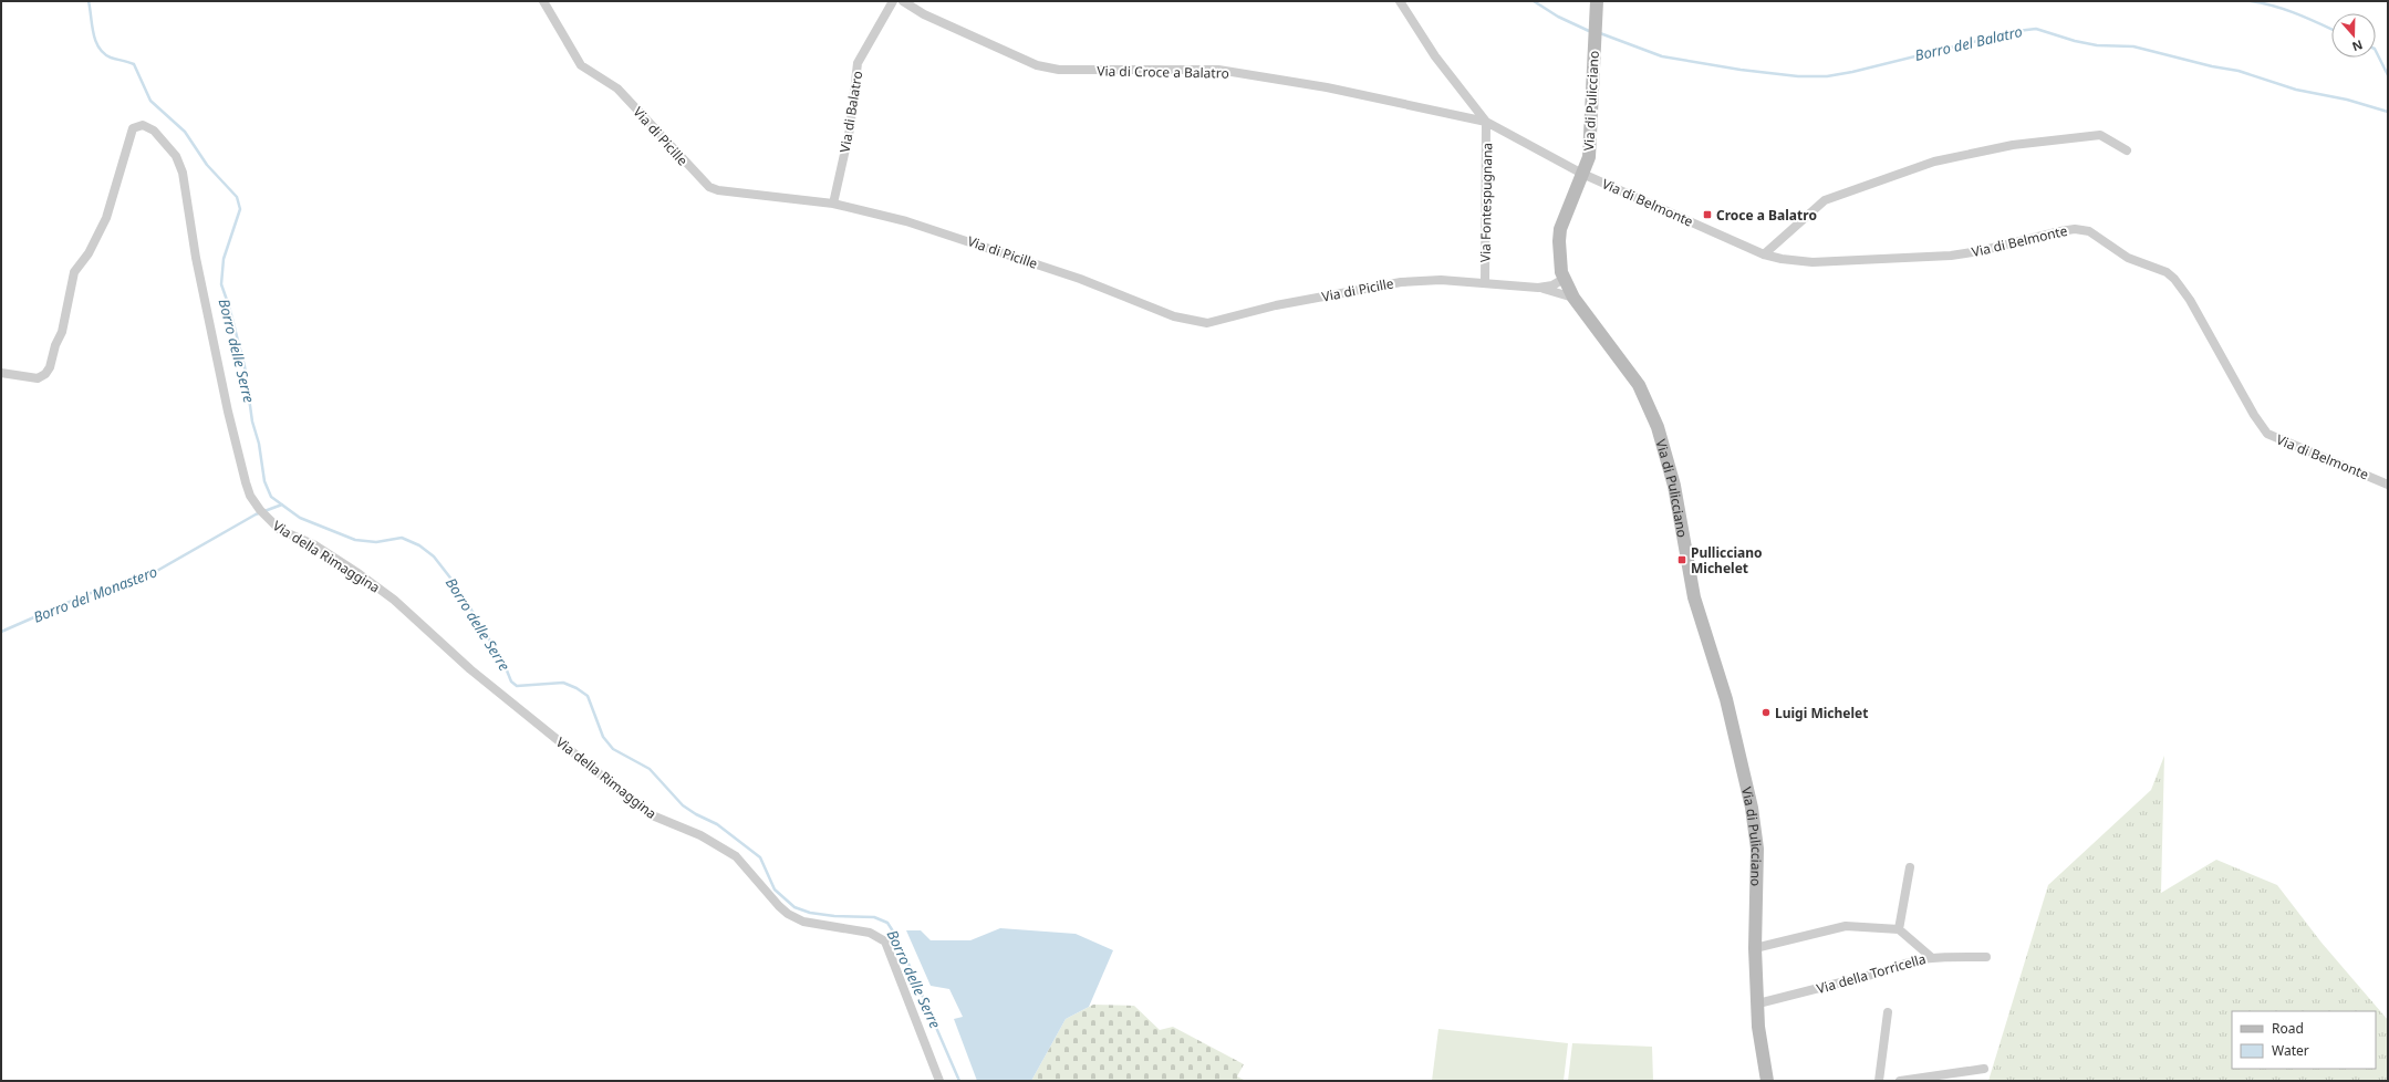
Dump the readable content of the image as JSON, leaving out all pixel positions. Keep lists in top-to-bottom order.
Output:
{
  "streets": {
    "street": [
      "Via di Croce a Balatro",
      "Via di Pulicciano",
      "Via di Balatro",
      "Via di Picille",
      "Via Fontespugnana",
      "Via di Belmonte",
      "Via della Rimaggina",
      "Via della Torricella"
    ]
  },
  "crossings": [
    ["Via di Croce a Balatro", "Via Fontespugnana"],
    ["Via di Croce a Balatro", "Via di Belmonte"],
    ["Via di Pulicciano", "Via di Picille"],
    ["Via di Pulicciano", "Via di Belmonte"],
    ["Via di Pulicciano", "Via della Torricella"],
    ["Via di Balatro", "Via di Picille"],
    ["Via di Picille", "Via Fontespugnana"],
    ["Via Fontespugnana", "Via di Belmonte"]
  ],
  "water": ["Borro del Balatro", "Borro delle Serre", "Borro del Monastero"],
  "places": {
    "transit": ["Croce a Balatro", "Pullicciano Michelet"],
    "other": ["Luigi Michelet"]
  },
  "legend": ["Road", "Water"],
  "north": "bottom"
}
